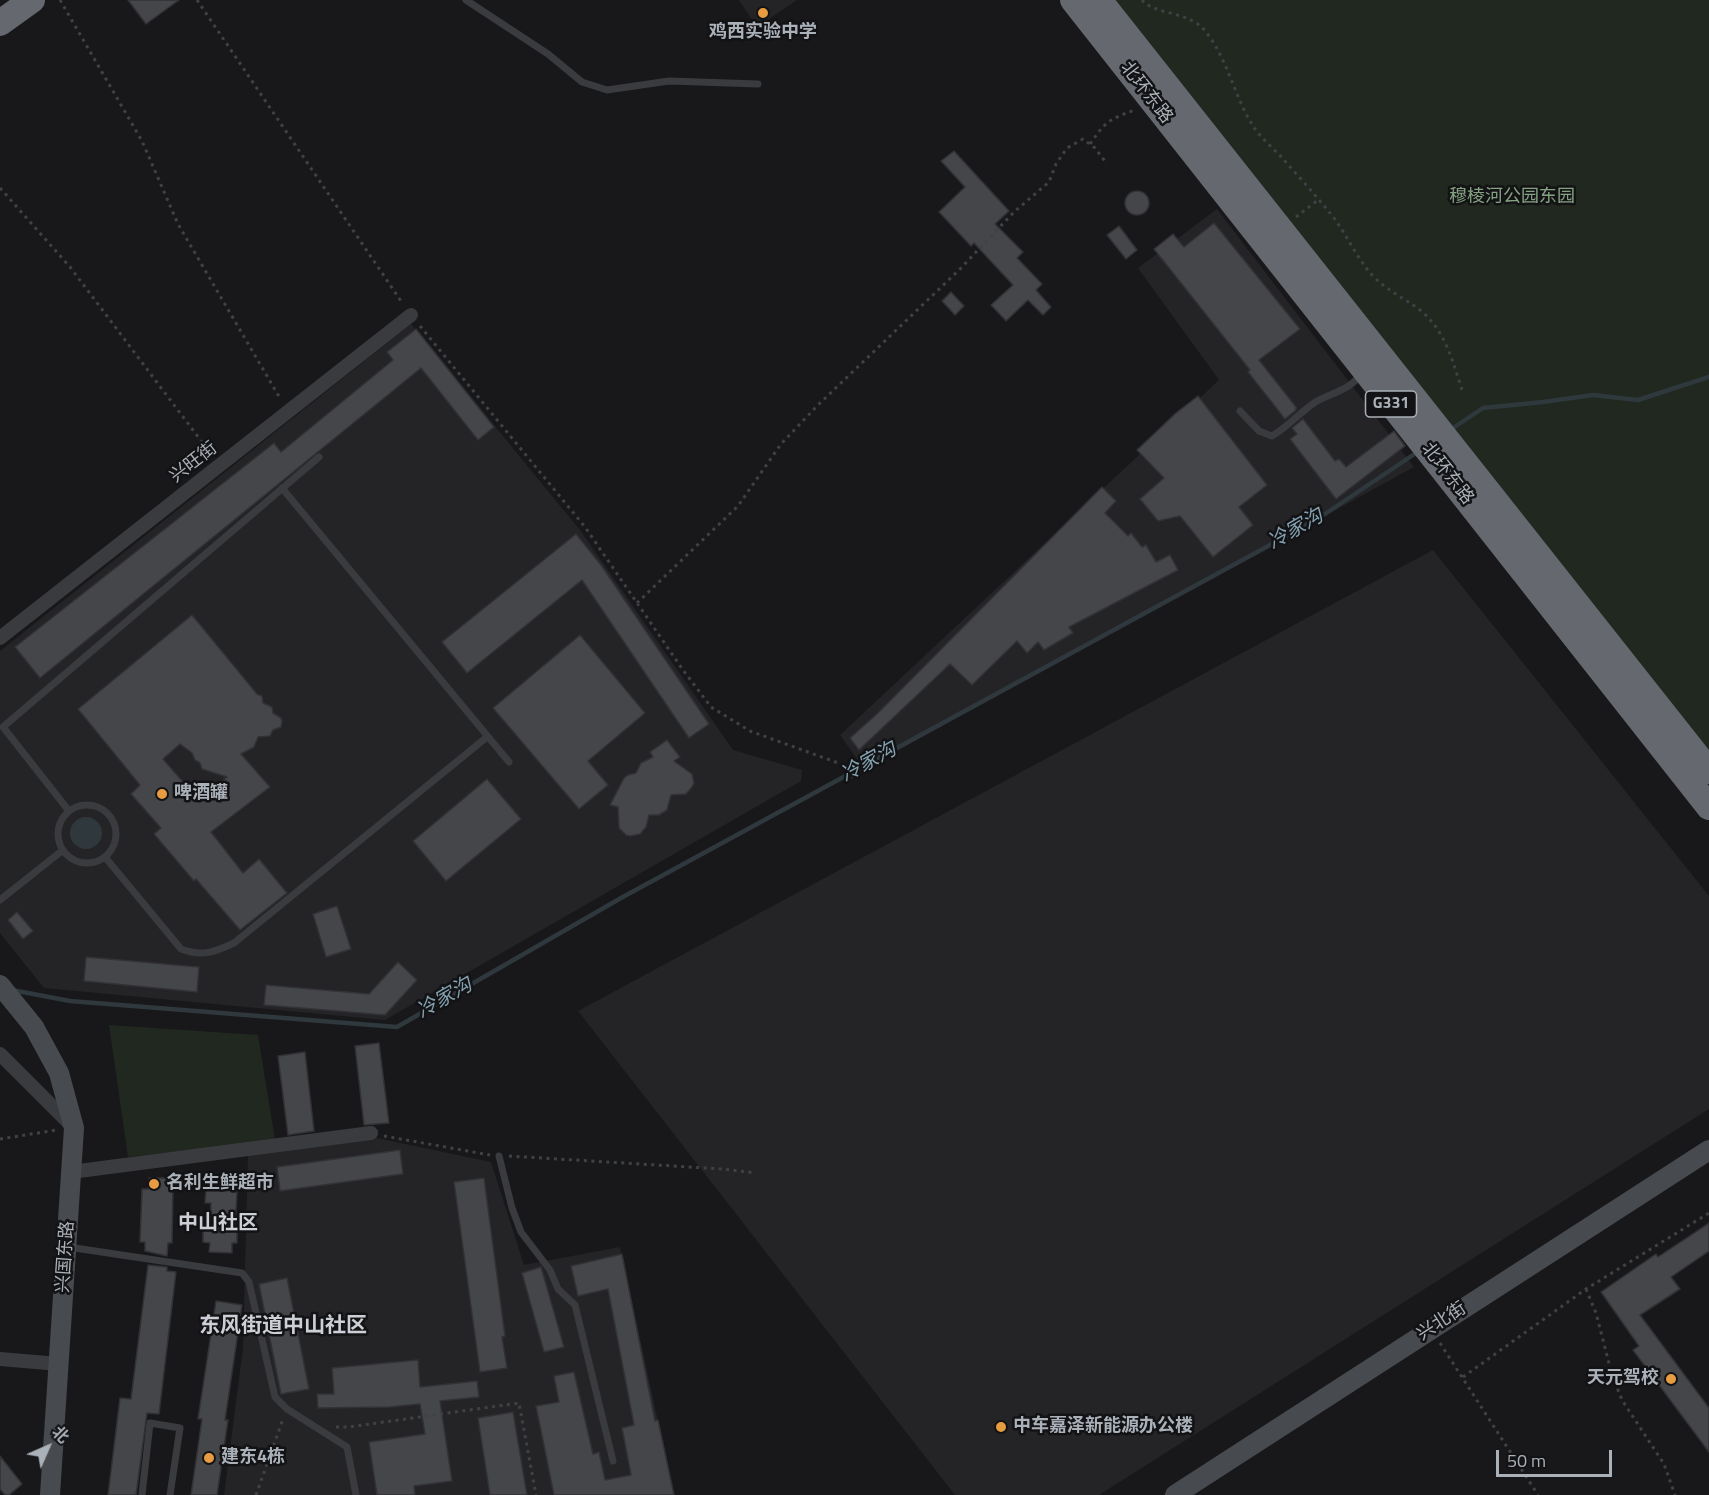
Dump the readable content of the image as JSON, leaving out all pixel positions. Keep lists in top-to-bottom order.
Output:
{
  "streets": {
    "highway": ["北环东路", "G331"],
    "street": ["兴旺街", "兴国东路", "兴北街"]
  },
  "districts": ["中山社区", "东风街道中山社区"],
  "water": ["冷家沟"],
  "parks": ["穆棱河公园东园"],
  "places": [
    "鸡西实验中学",
    "啤酒罐",
    "名利生鲜超市",
    "天元驾校",
    "中车嘉泽新能源办公楼",
    "建东4栋"
  ],
  "scale_bar": "50 m",
  "north": "top right"
}
